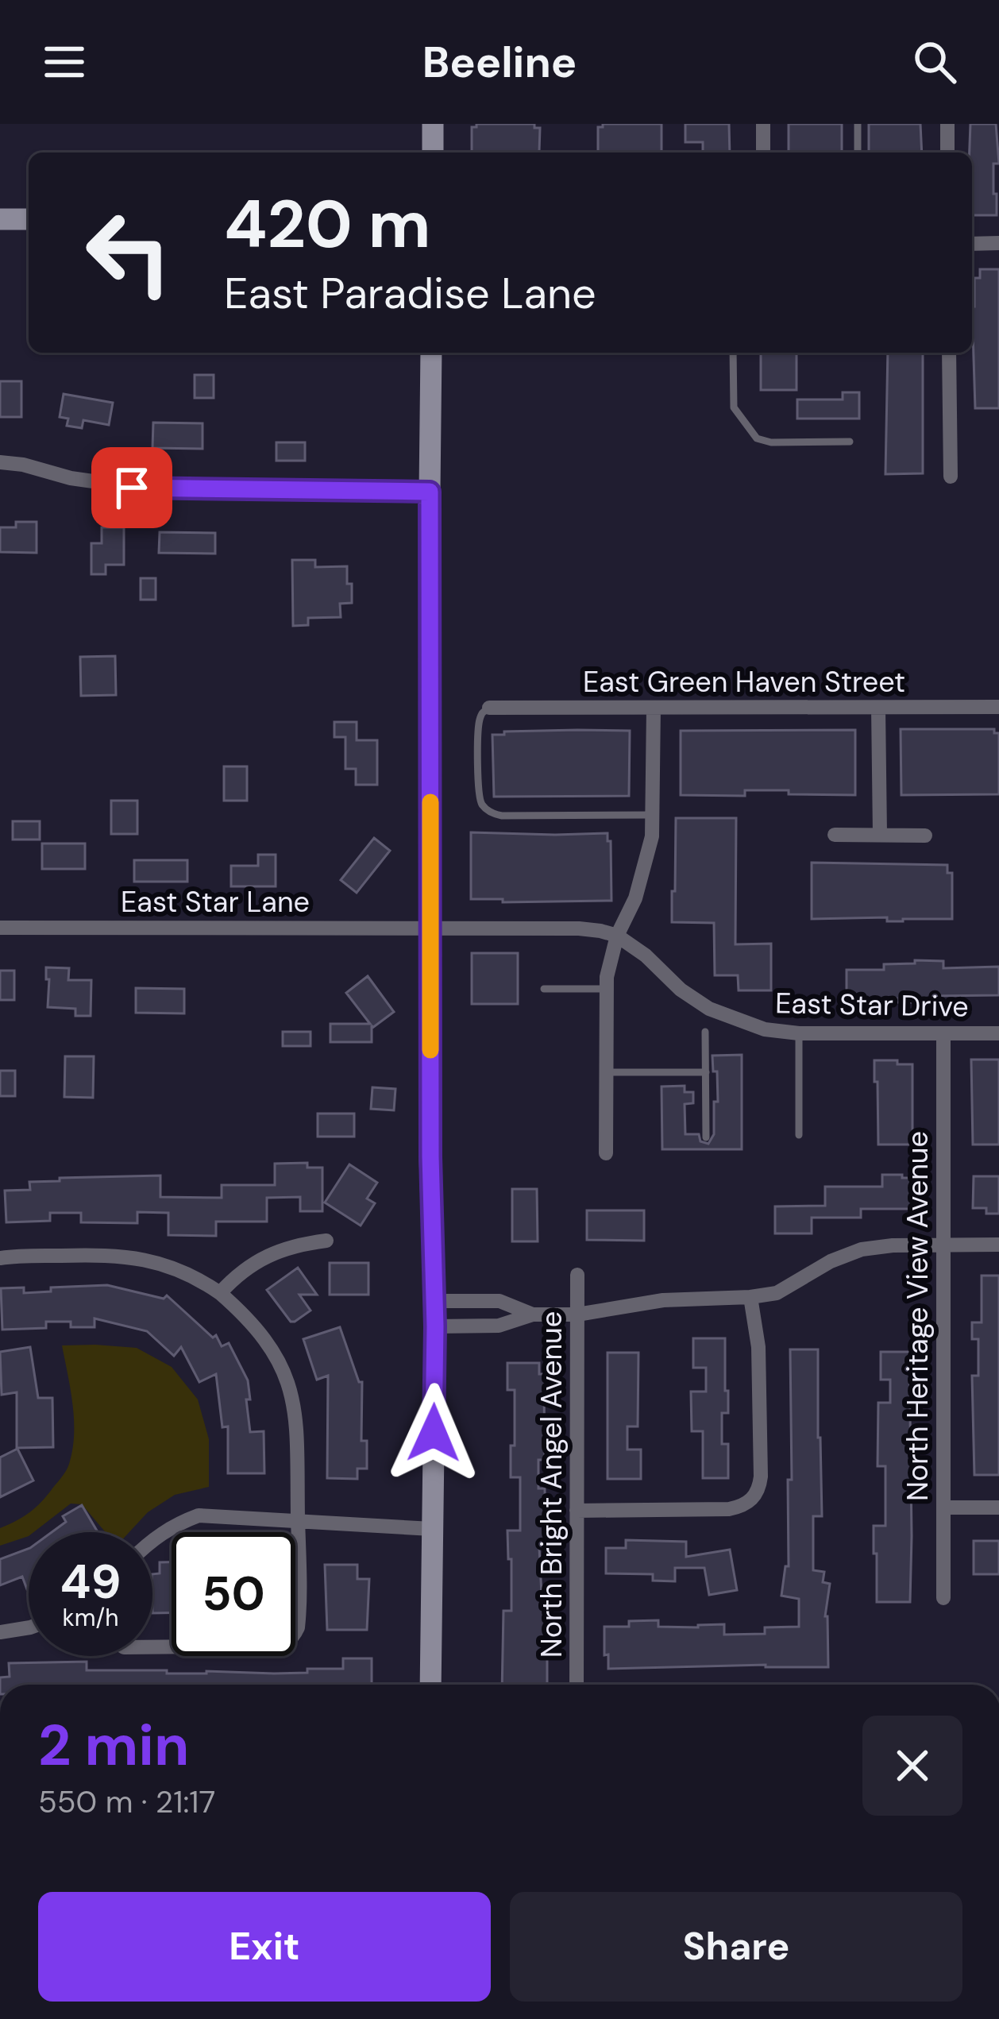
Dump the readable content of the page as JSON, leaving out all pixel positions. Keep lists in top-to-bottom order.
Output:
{
  "streets": {
    "street": [
      "East Green Haven Street",
      "East Star Lane",
      "East Star Drive",
      "North Heritage View Avenue",
      "North Bright Angel Avenue"
    ]
  },
  "crossings": [
    ["East Star Lane", "East Star Drive"],
    ["East Star Drive", "North Heritage View Avenue"]
  ],
  "page": {
    "header": "Beeline",
    "turn": ["420 m", "East Paradise Lane"],
    "speed": "49 km/h",
    "limit": "50",
    "heading": ["2 min", "550 m · 21:17"],
    "buttons": ["Exit", "Share"]
  }
}
